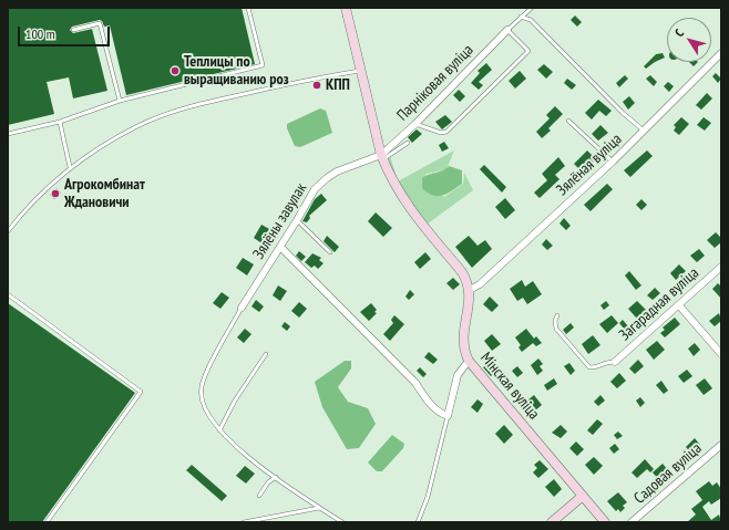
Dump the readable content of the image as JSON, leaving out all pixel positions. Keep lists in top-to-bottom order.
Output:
{
  "streets": {
    "street": [
      "Парніковая вуліца",
      "Зялёная вуліца",
      "Зялёны завулак",
      "Загарадная вуліца",
      "Мінская вуліца",
      "Садовая вуліца"
    ]
  },
  "crossings": [
    ["Парніковая вуліца", "Зялёны завулак"],
    ["Зялёная вуліца", "Мінская вуліца"]
  ],
  "places": ["Теплицы по выращиванию роз", "КПП", "Агрокомбинат Ждановичи"],
  "scale_bar": "100 m",
  "north": "top left"
}
